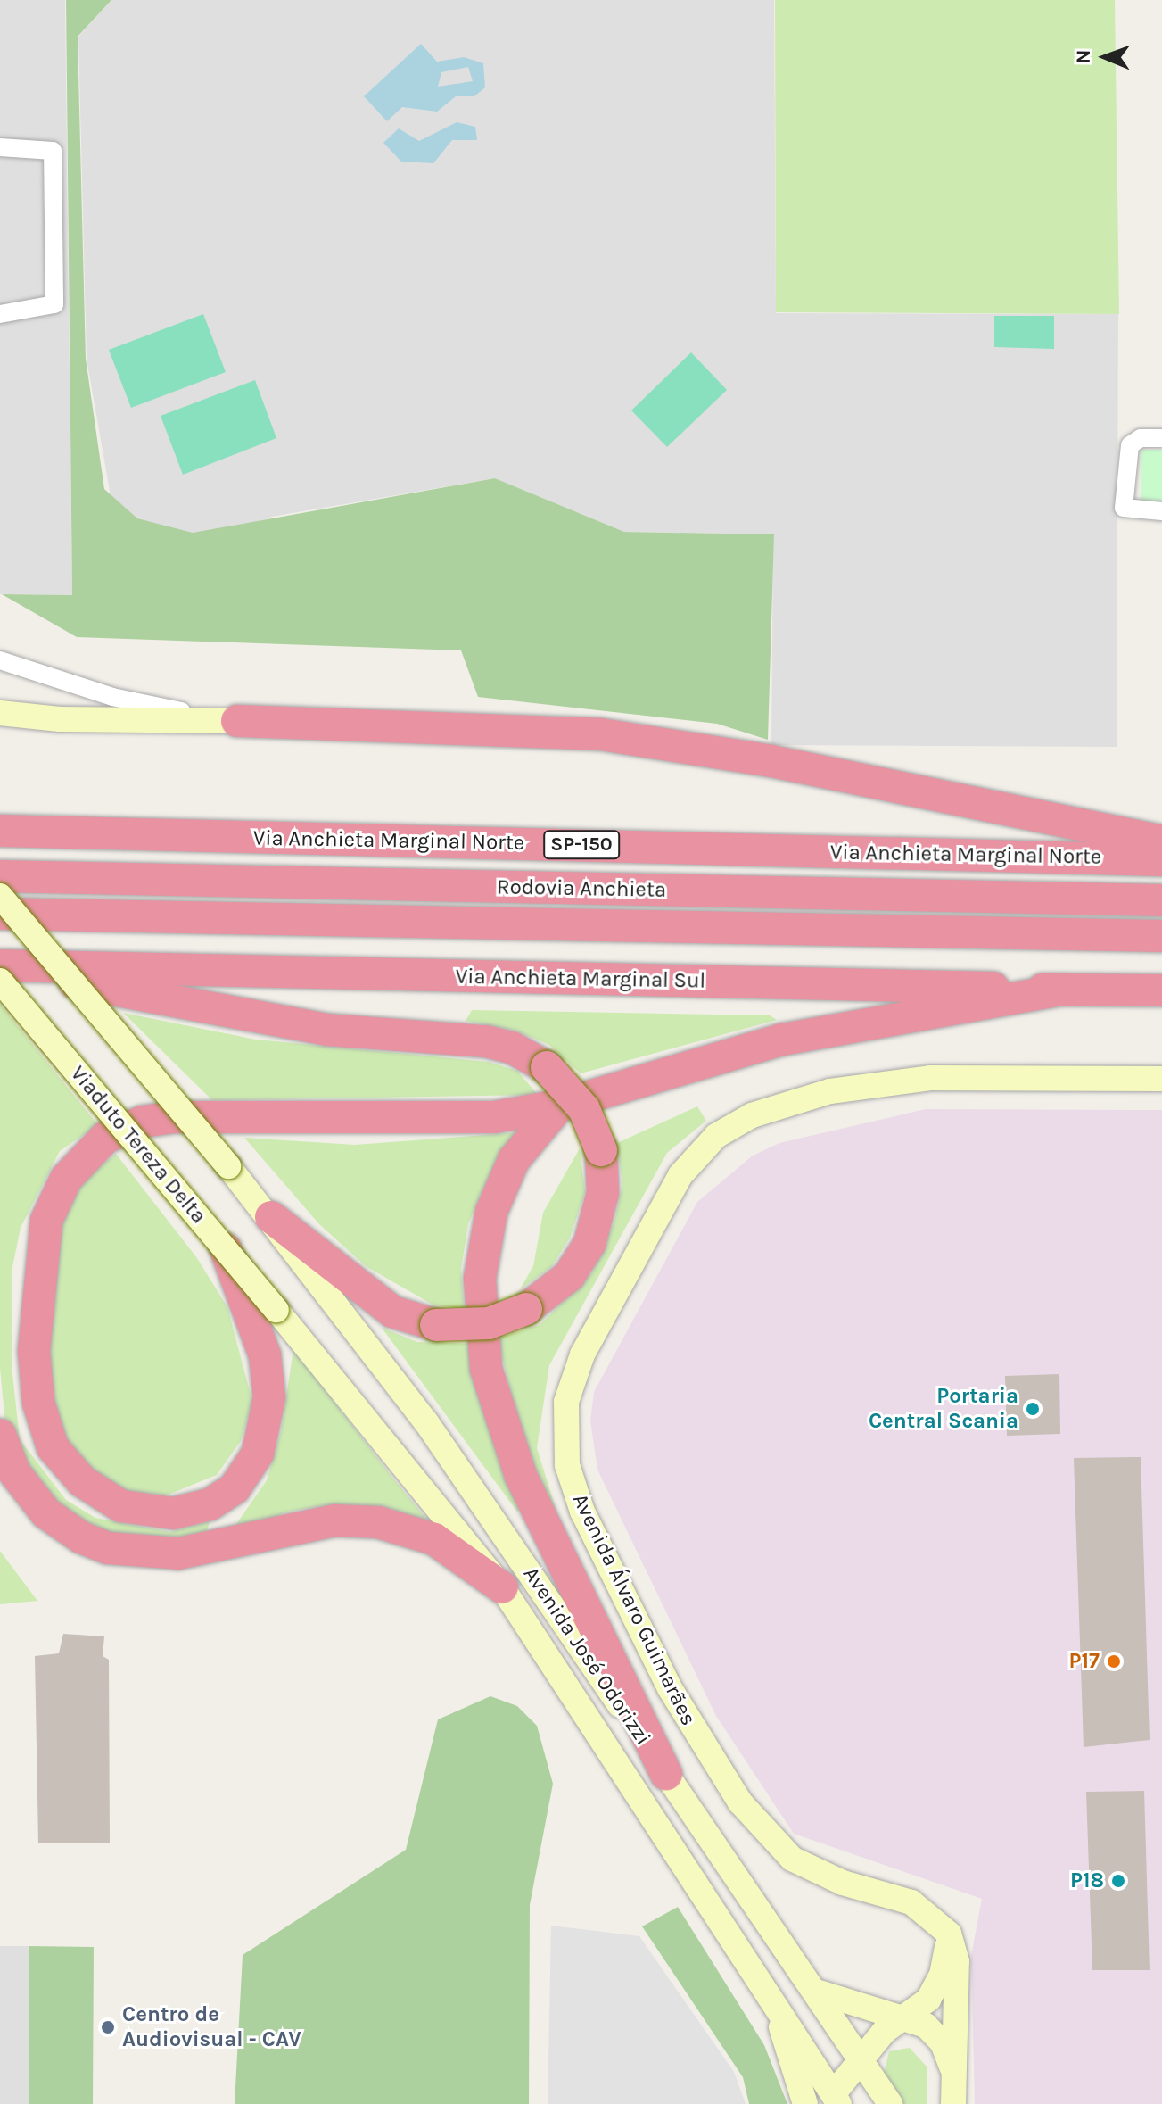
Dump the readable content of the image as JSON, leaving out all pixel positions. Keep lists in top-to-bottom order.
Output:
{
  "streets": {
    "highway": [
      "Via Anchieta Marginal Norte",
      "SP-150",
      "Rodovia Anchieta",
      "Via Anchieta Marginal Sul"
    ],
    "main road": ["Viaduto Tereza Delta", "Avenida Álvaro Guimarães", "Avenida José Odorizzi"]
  },
  "crossings": [
    ["Viaduto Tereza Delta", "Avenida José Odorizzi"]
  ],
  "places": [
    "Portaria Central Scania",
    "P17",
    "P18",
    "Centro de Audiovisual - CAV"
  ],
  "north": "left"
}
